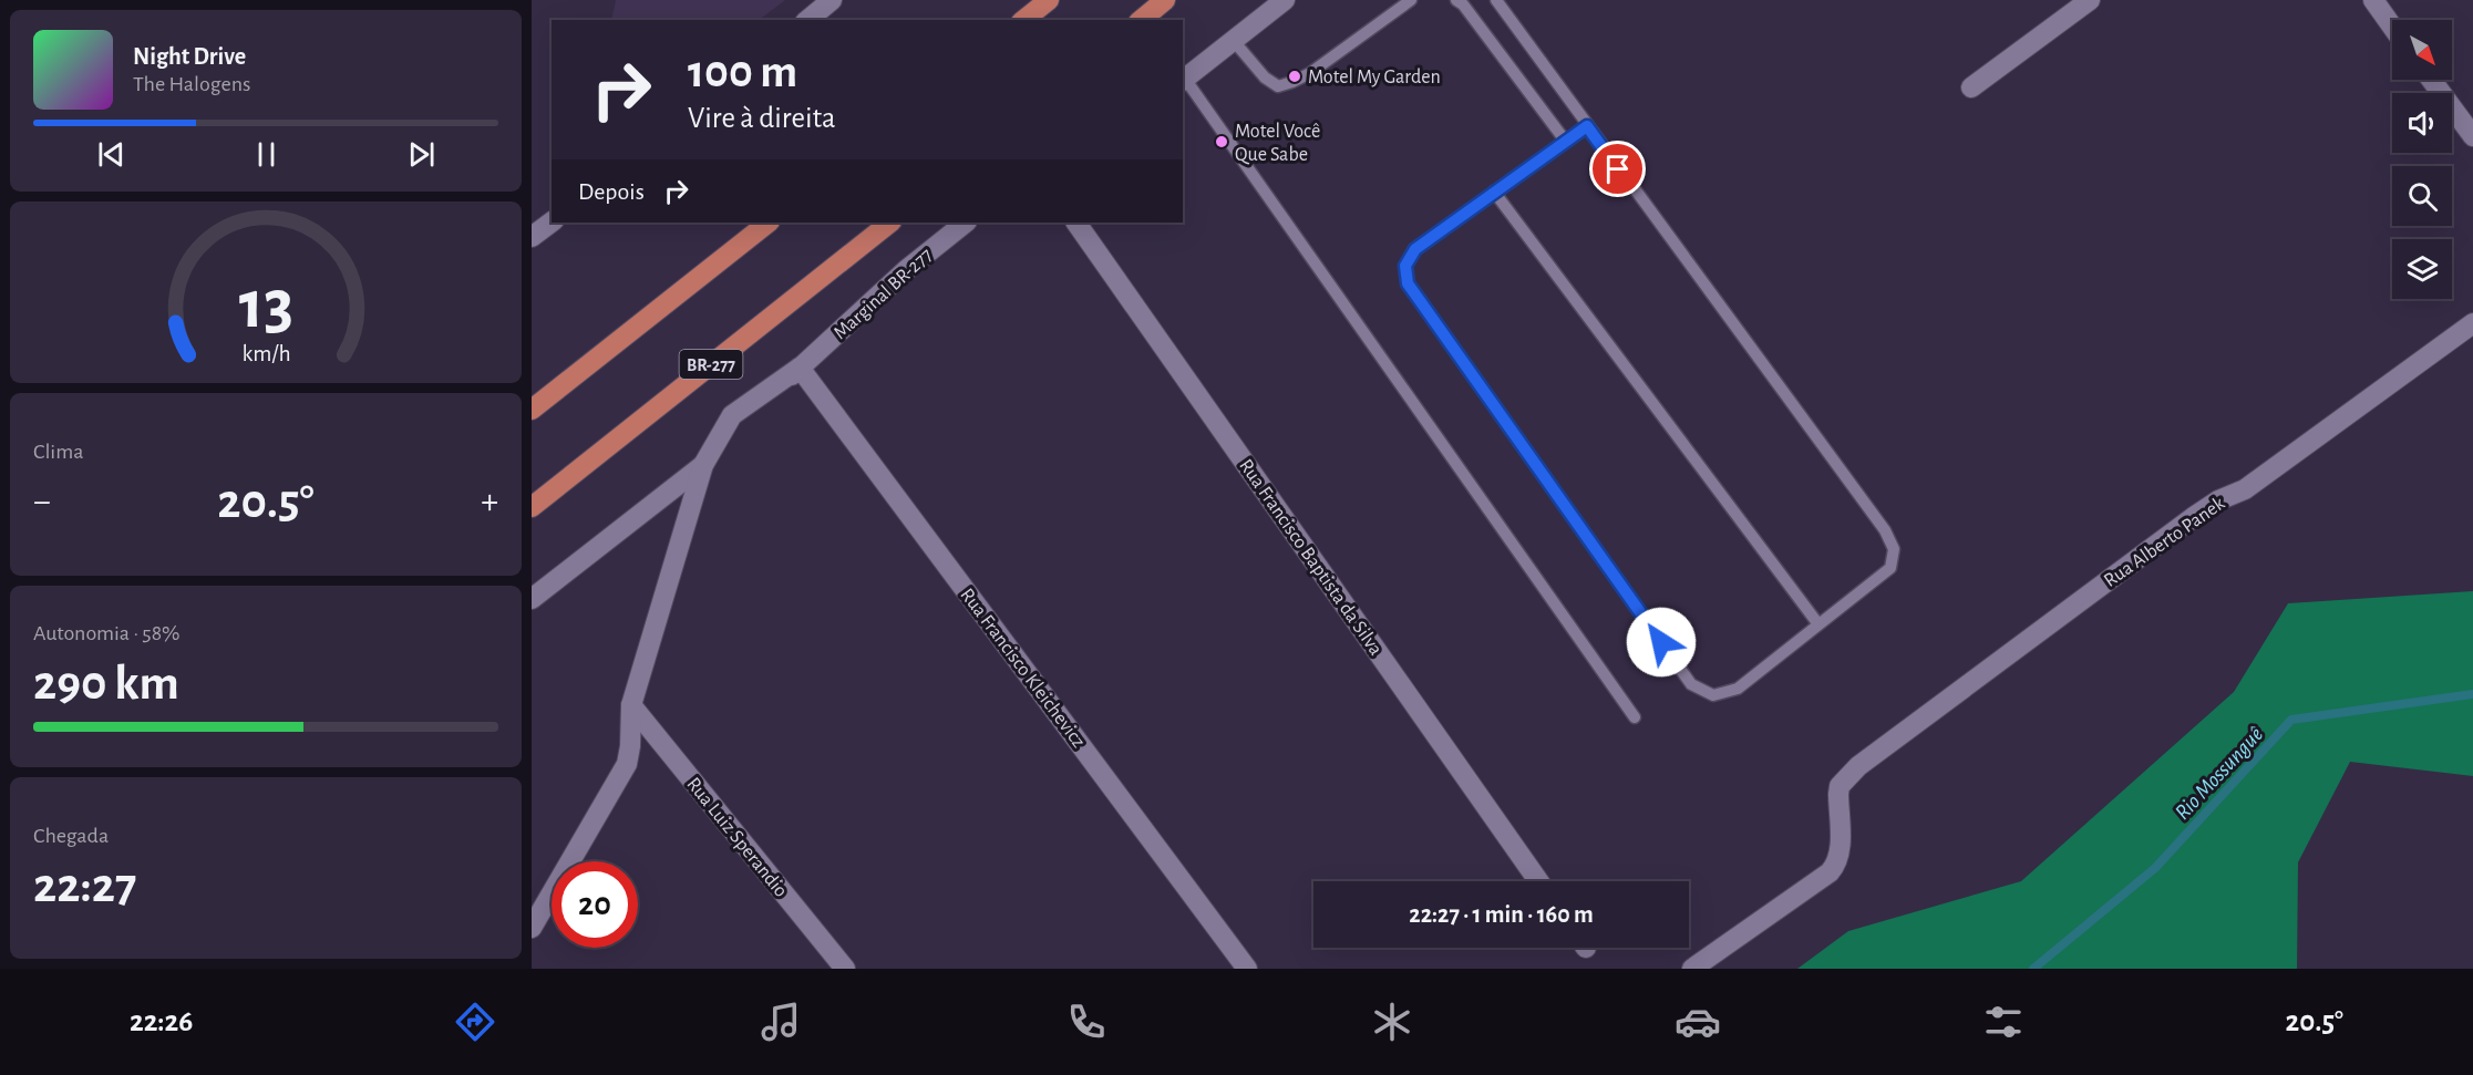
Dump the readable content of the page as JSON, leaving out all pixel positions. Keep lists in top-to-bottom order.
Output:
{
  "streets": {
    "highway": ["BR-277"],
    "street": [
      "Marginal BR-277",
      "Rua Alberto Panek",
      "Rua Francisco Baptista da Silva",
      "Rua Francisco Kleichevicz",
      "Rua Luiz Sperandio"
    ]
  },
  "crossings": [
    ["Marginal BR-277", "Rua Francisco Kleichevicz"]
  ],
  "water": ["Rio Mossunguê"],
  "places": ["Motel My Garden", "Motel Você Que Sabe"],
  "north": "bottom right",
  "page": {
    "turn": ["100 m", "Vire à direita"],
    "song": ["Night Drive", "The Halogens"],
    "then": "Depois",
    "tile": [
      "Clima",
      ["Autonomia · 58%", "290 km"],
      ["Chegada", "22:27"]
    ],
    "heat": ["−", "20.5°", "+"],
    "limit": "20",
    "trip": "22:27 · 1 min · 160 m",
    "tabs": ["22:26", "20.5°"],
    "gauge": ["13", "km/h"]
  }
}
